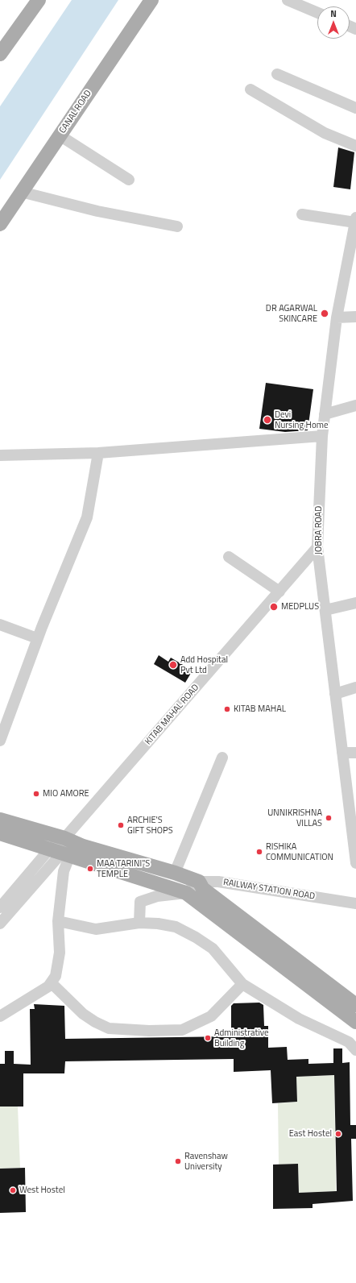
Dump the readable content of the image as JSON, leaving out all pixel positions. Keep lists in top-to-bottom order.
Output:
{
  "streets": {
    "main road": ["CANAL ROAD"],
    "street": ["JOBRA ROAD", "KITAB MAHAL ROAD", "RAILWAY STATION ROAD"]
  },
  "crossings": [
    ["JOBRA ROAD", "KITAB MAHAL ROAD"]
  ],
  "places": [
    "DR AGARWAL SKINCARE",
    "Devi Nursing Home",
    "MEDPLUS",
    "Add Hospital Pvt Ltd",
    "KITAB MAHAL",
    "MIO AMORE",
    "UNNIKRISHNA VILLAS",
    "ARCHIE'S GIFT SHOPS",
    "RISHIKA COMMUNICATION",
    "MAA TARINI\"S TEMPLE",
    "Administrative Building",
    "East Hostel",
    "Ravenshaw University",
    "West Hostel"
  ],
  "north": "top"
}
